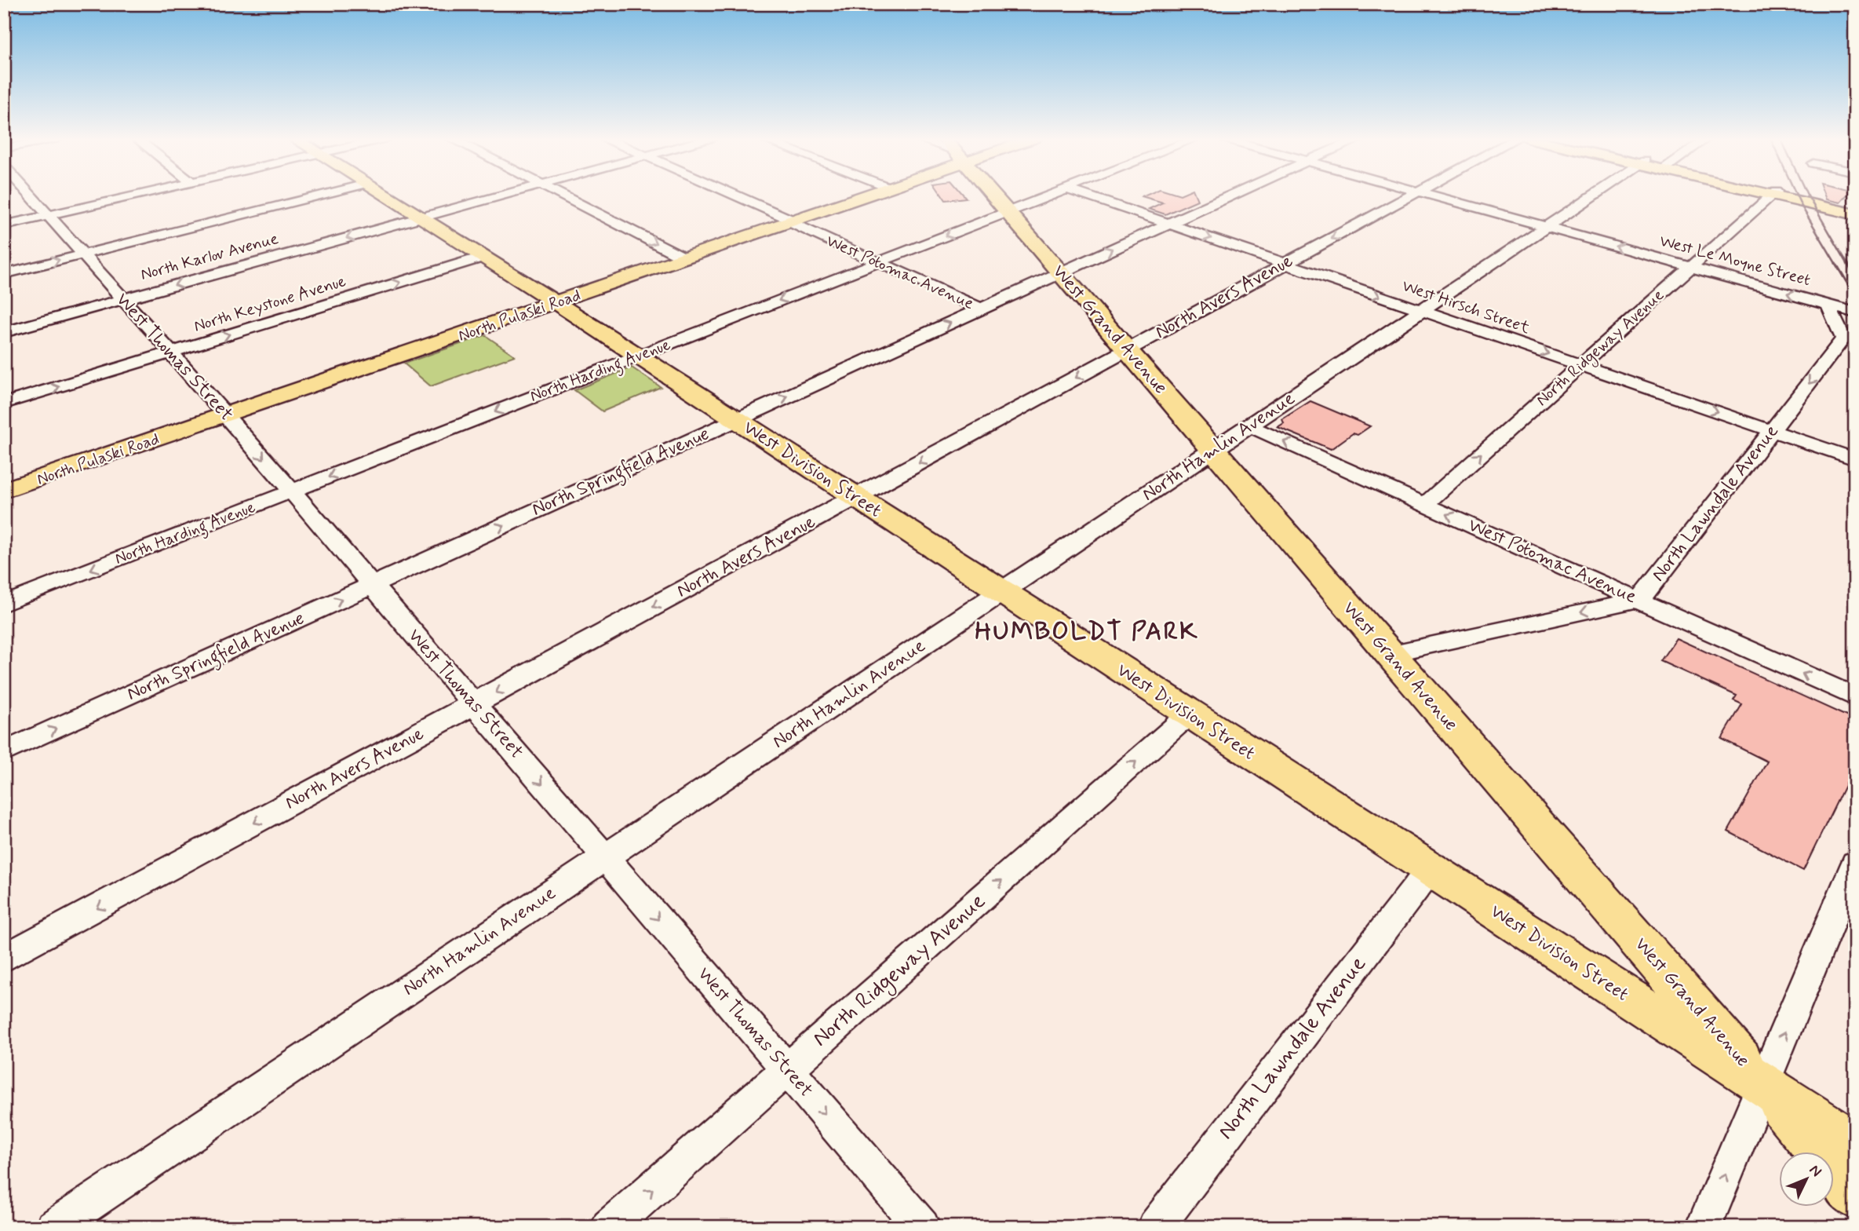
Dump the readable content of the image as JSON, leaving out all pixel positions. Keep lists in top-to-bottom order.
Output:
{
  "streets": {
    "main road": ["North Pulaski Road", "West Grand Avenue", "West Division Street"],
    "street": [
      "North Karlov Avenue",
      "West Le Moyne Street",
      "West Potomac Avenue",
      "North Avers Avenue",
      "North Keystone Avenue",
      "West Hirsch Street",
      "North Ridgeway Avenue",
      "West Thomas Street",
      "North Harding Avenue",
      "North Hamlin Avenue",
      "North Springfield Avenue",
      "North Lawndale Avenue"
    ]
  },
  "crossings": [
    ["North Karlov Avenue", "West Thomas Street"],
    ["North Karlov Avenue", "West Division Street"],
    ["West Le Moyne Street", "North Ridgeway Avenue"],
    ["West Le Moyne Street", "North Hamlin Avenue"],
    ["West Le Moyne Street", "North Lawndale Avenue"],
    ["West Potomac Avenue", "North Pulaski Road"],
    ["West Potomac Avenue", "North Ridgeway Avenue"],
    ["West Potomac Avenue", "North Harding Avenue"],
    ["West Potomac Avenue", "North Hamlin Avenue"],
    ["West Potomac Avenue", "North Springfield Avenue"],
    ["West Potomac Avenue", "North Lawndale Avenue"],
    ["North Avers Avenue", "West Hirsch Street"],
    ["North Avers Avenue", "West Grand Avenue"],
    ["North Avers Avenue", "West Thomas Street"],
    ["North Avers Avenue", "West Division Street"],
    ["North Keystone Avenue", "West Thomas Street"],
    ["North Keystone Avenue", "West Division Street"],
    ["West Hirsch Street", "North Ridgeway Avenue"],
    ["West Hirsch Street", "North Hamlin Avenue"],
    ["West Hirsch Street", "North Springfield Avenue"],
    ["West Hirsch Street", "North Lawndale Avenue"],
    ["North Pulaski Road", "West Thomas Street"],
    ["North Pulaski Road", "West Division Street"],
    ["West Grand Avenue", "North Harding Avenue"],
    ["West Grand Avenue", "North Hamlin Avenue"],
    ["West Grand Avenue", "West Division Street"],
    ["West Grand Avenue", "North Springfield Avenue"],
    ["West Grand Avenue", "North Lawndale Avenue"],
    ["North Ridgeway Avenue", "West Thomas Street"],
    ["North Ridgeway Avenue", "West Division Street"],
    ["West Thomas Street", "North Harding Avenue"],
    ["West Thomas Street", "North Hamlin Avenue"],
    ["West Thomas Street", "North Springfield Avenue"],
    ["North Harding Avenue", "West Division Street"],
    ["North Hamlin Avenue", "West Division Street"],
    ["West Division Street", "North Springfield Avenue"],
    ["West Division Street", "North Lawndale Avenue"]
  ],
  "one_way": [
    "West Le Moyne Street",
    "West Potomac Avenue",
    "North Avers Avenue",
    "West Hirsch Street",
    "North Ridgeway Avenue",
    "West Thomas Street",
    "North Harding Avenue",
    "North Springfield Avenue"
  ],
  "districts": ["HUMBOLDT PARK"],
  "north": "top right"
}
